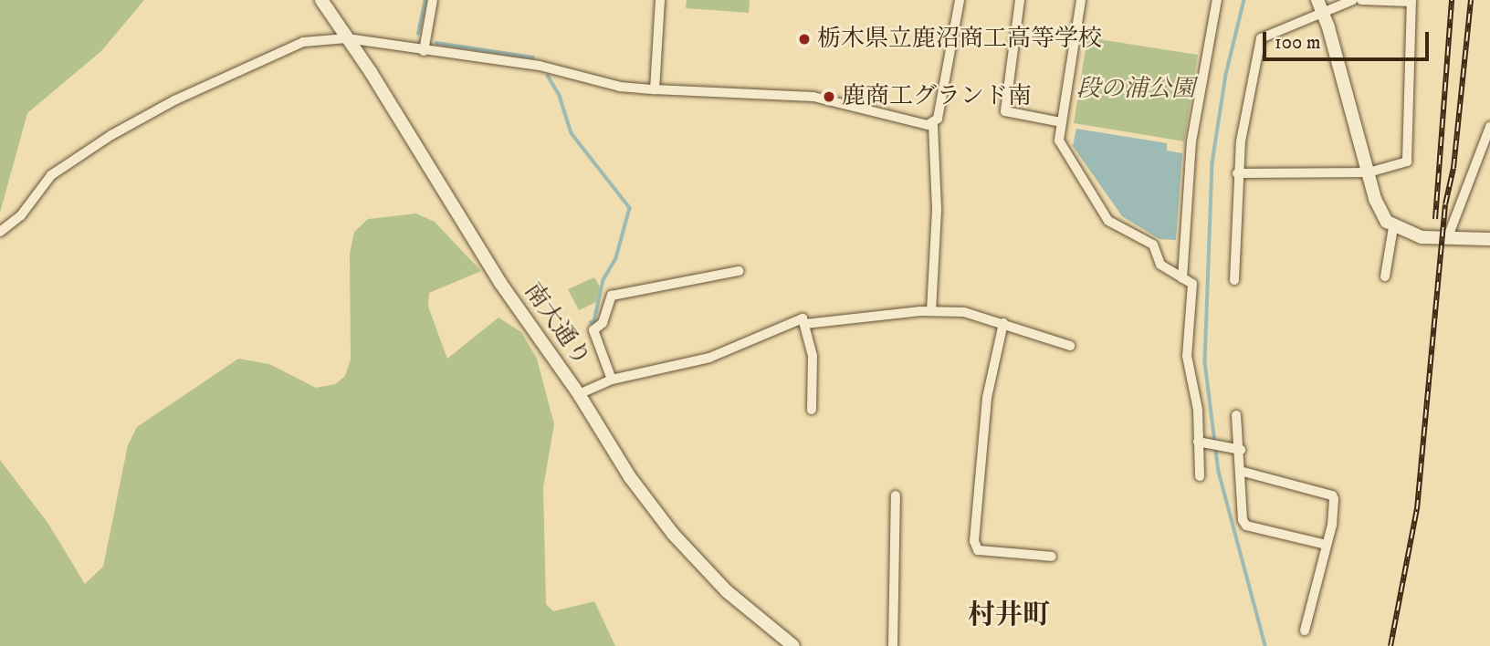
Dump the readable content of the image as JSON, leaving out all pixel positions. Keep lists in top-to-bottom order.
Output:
{
  "streets": {
    "street": ["南大通り"]
  },
  "districts": ["村井町"],
  "parks": ["段の浦公園"],
  "places": ["栃木県立鹿沼商工高等学校", "鹿商工グランド南"],
  "scale_bar": "100 m"
}
